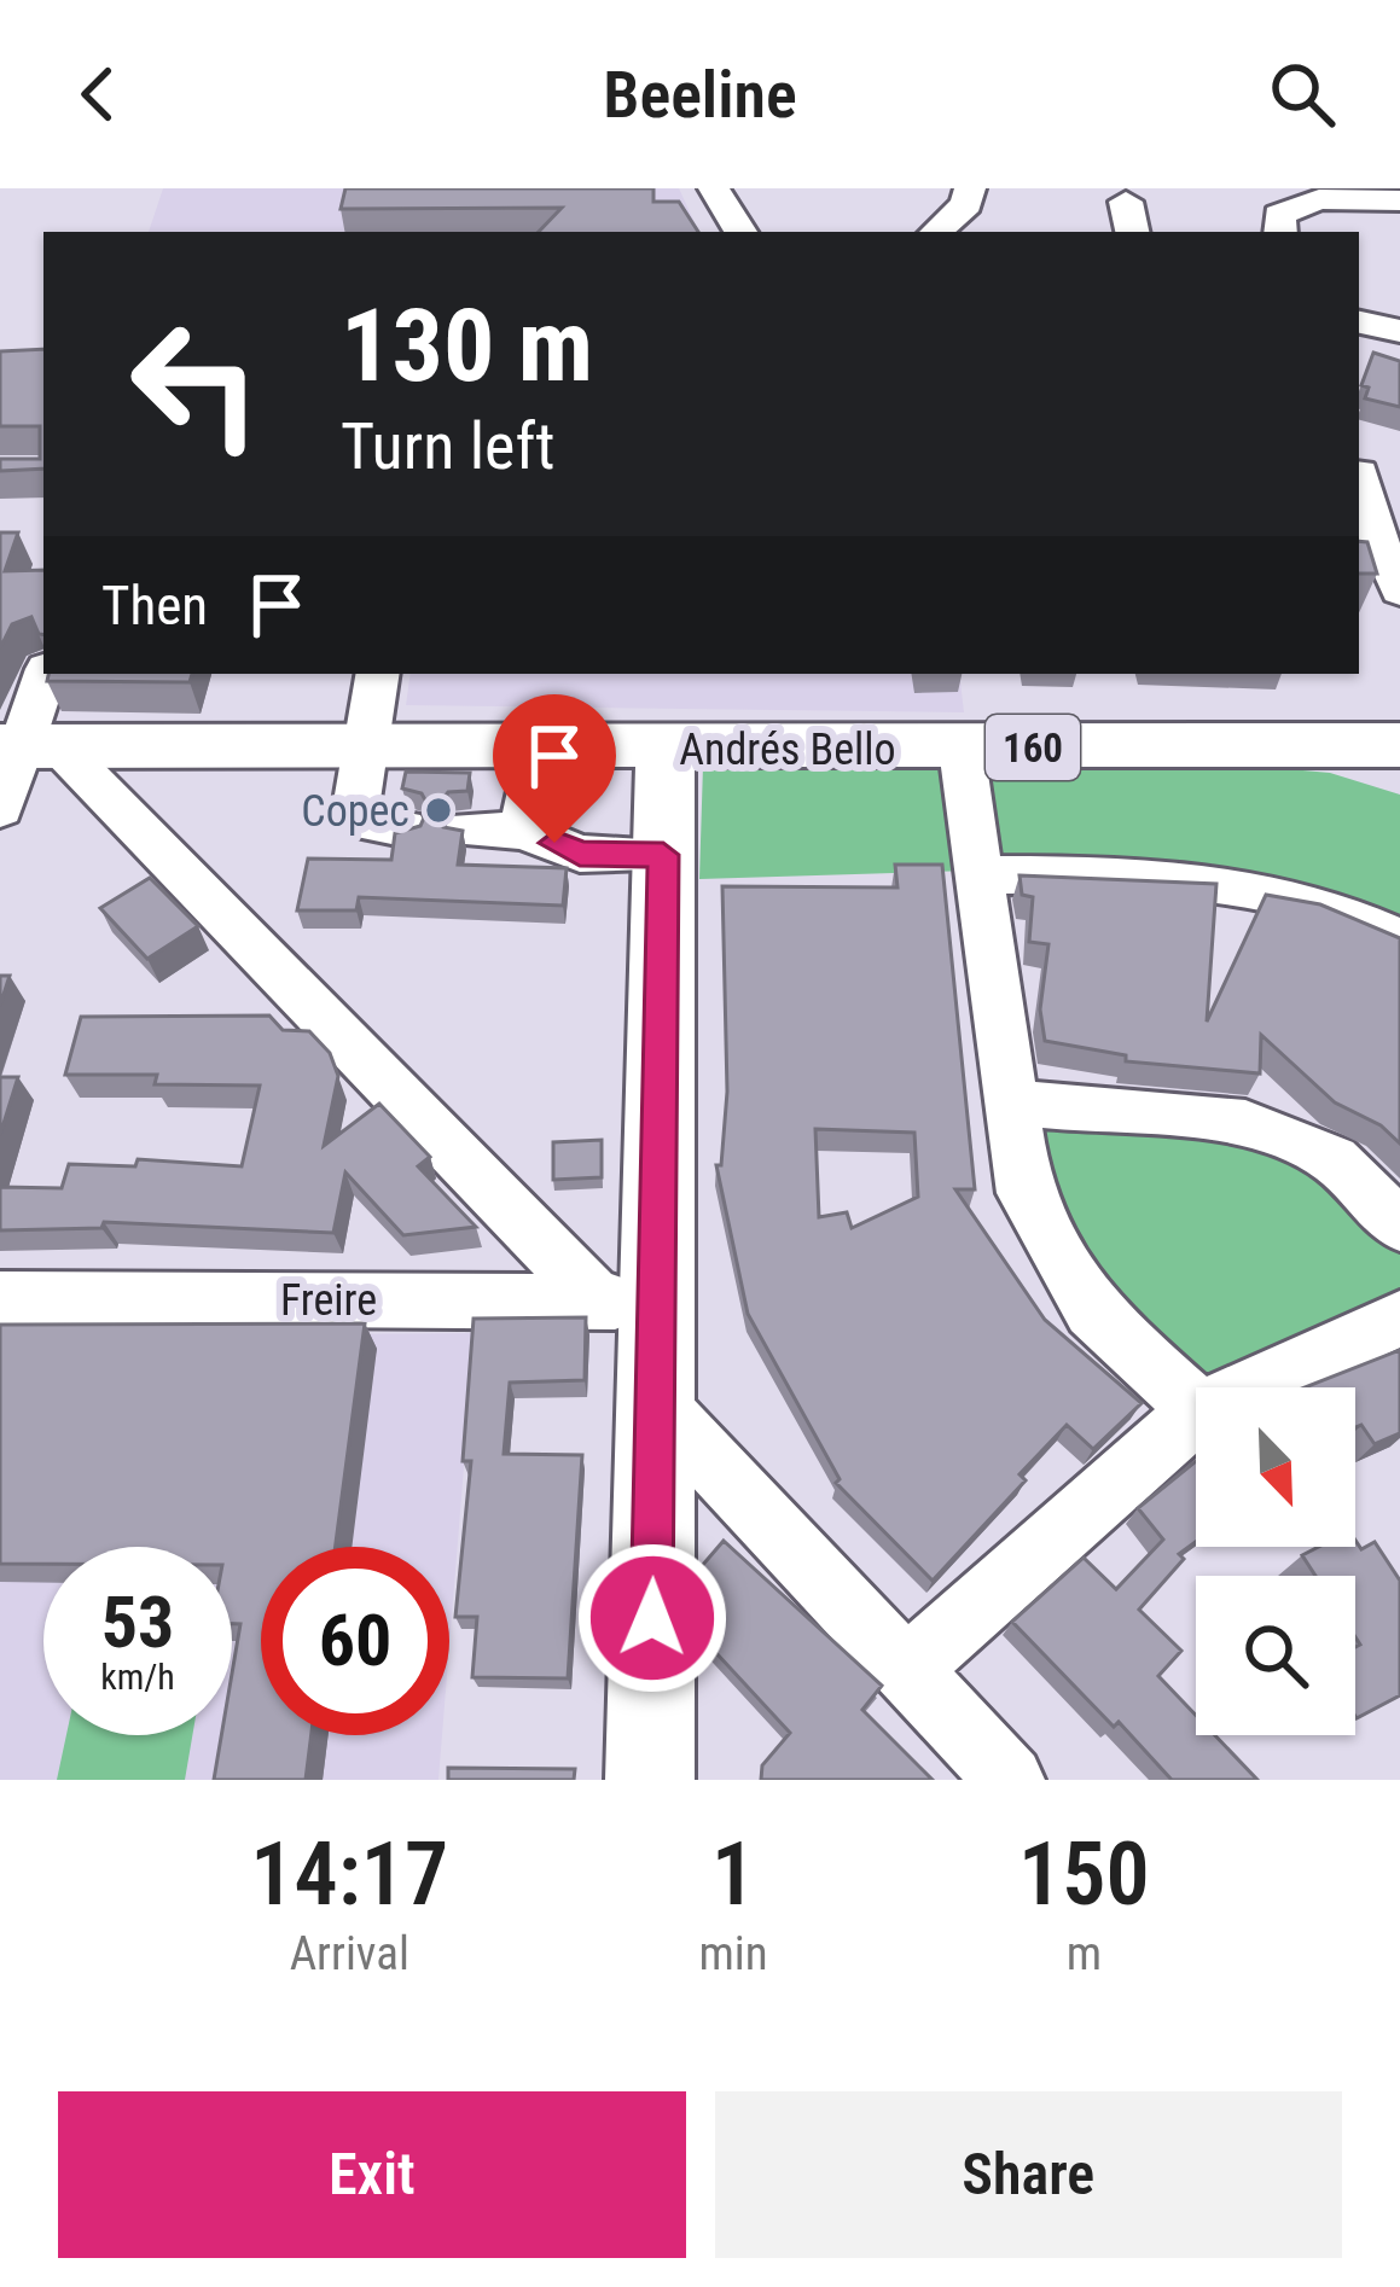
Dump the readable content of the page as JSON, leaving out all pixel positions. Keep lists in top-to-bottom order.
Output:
{
  "streets": {
    "main road": ["160", "Andrés Bello"],
    "street": ["Freire"]
  },
  "places": ["Copec"],
  "north": "bottom right",
  "page": {
    "header": "Beeline",
    "turn": ["130 m", "Turn left"],
    "then": "Then",
    "speed": "53 km/h",
    "limit": "60",
    "eta": [
      "14:17",
      "Arrival",
      "1",
      "min",
      "150",
      "m"
    ],
    "buttons": ["Exit", "Share"]
  }
}
